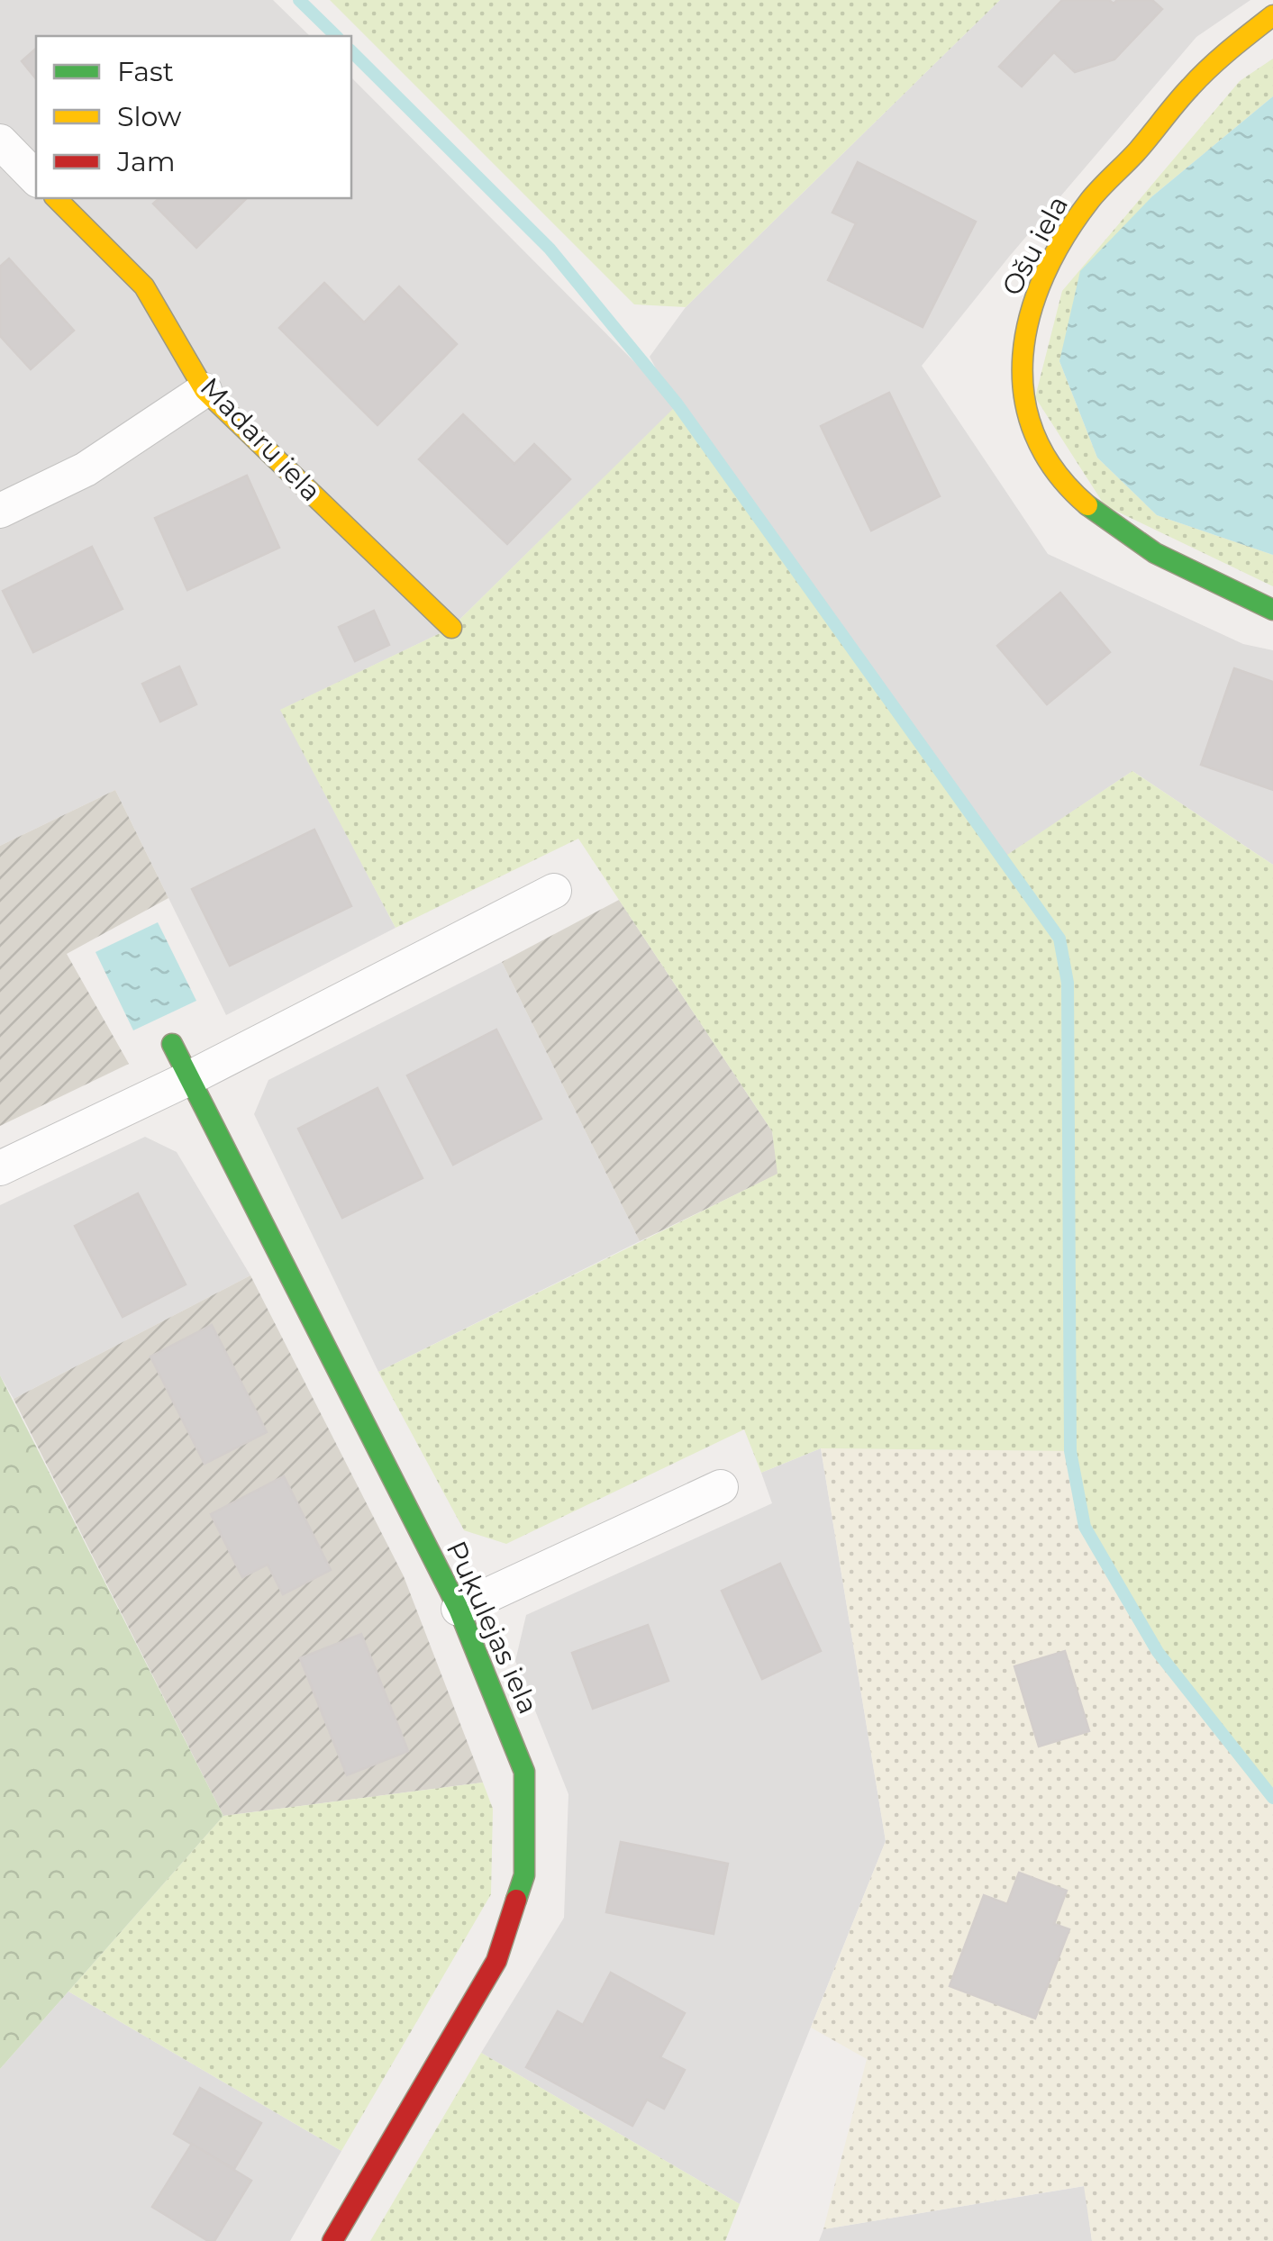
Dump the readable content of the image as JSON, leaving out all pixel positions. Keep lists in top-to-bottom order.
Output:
{
  "streets": {
    "street": ["Ošu iela", "Madaru iela", "Puķulejas iela"]
  },
  "legend": ["Fast", "Slow", "Jam"]
}
